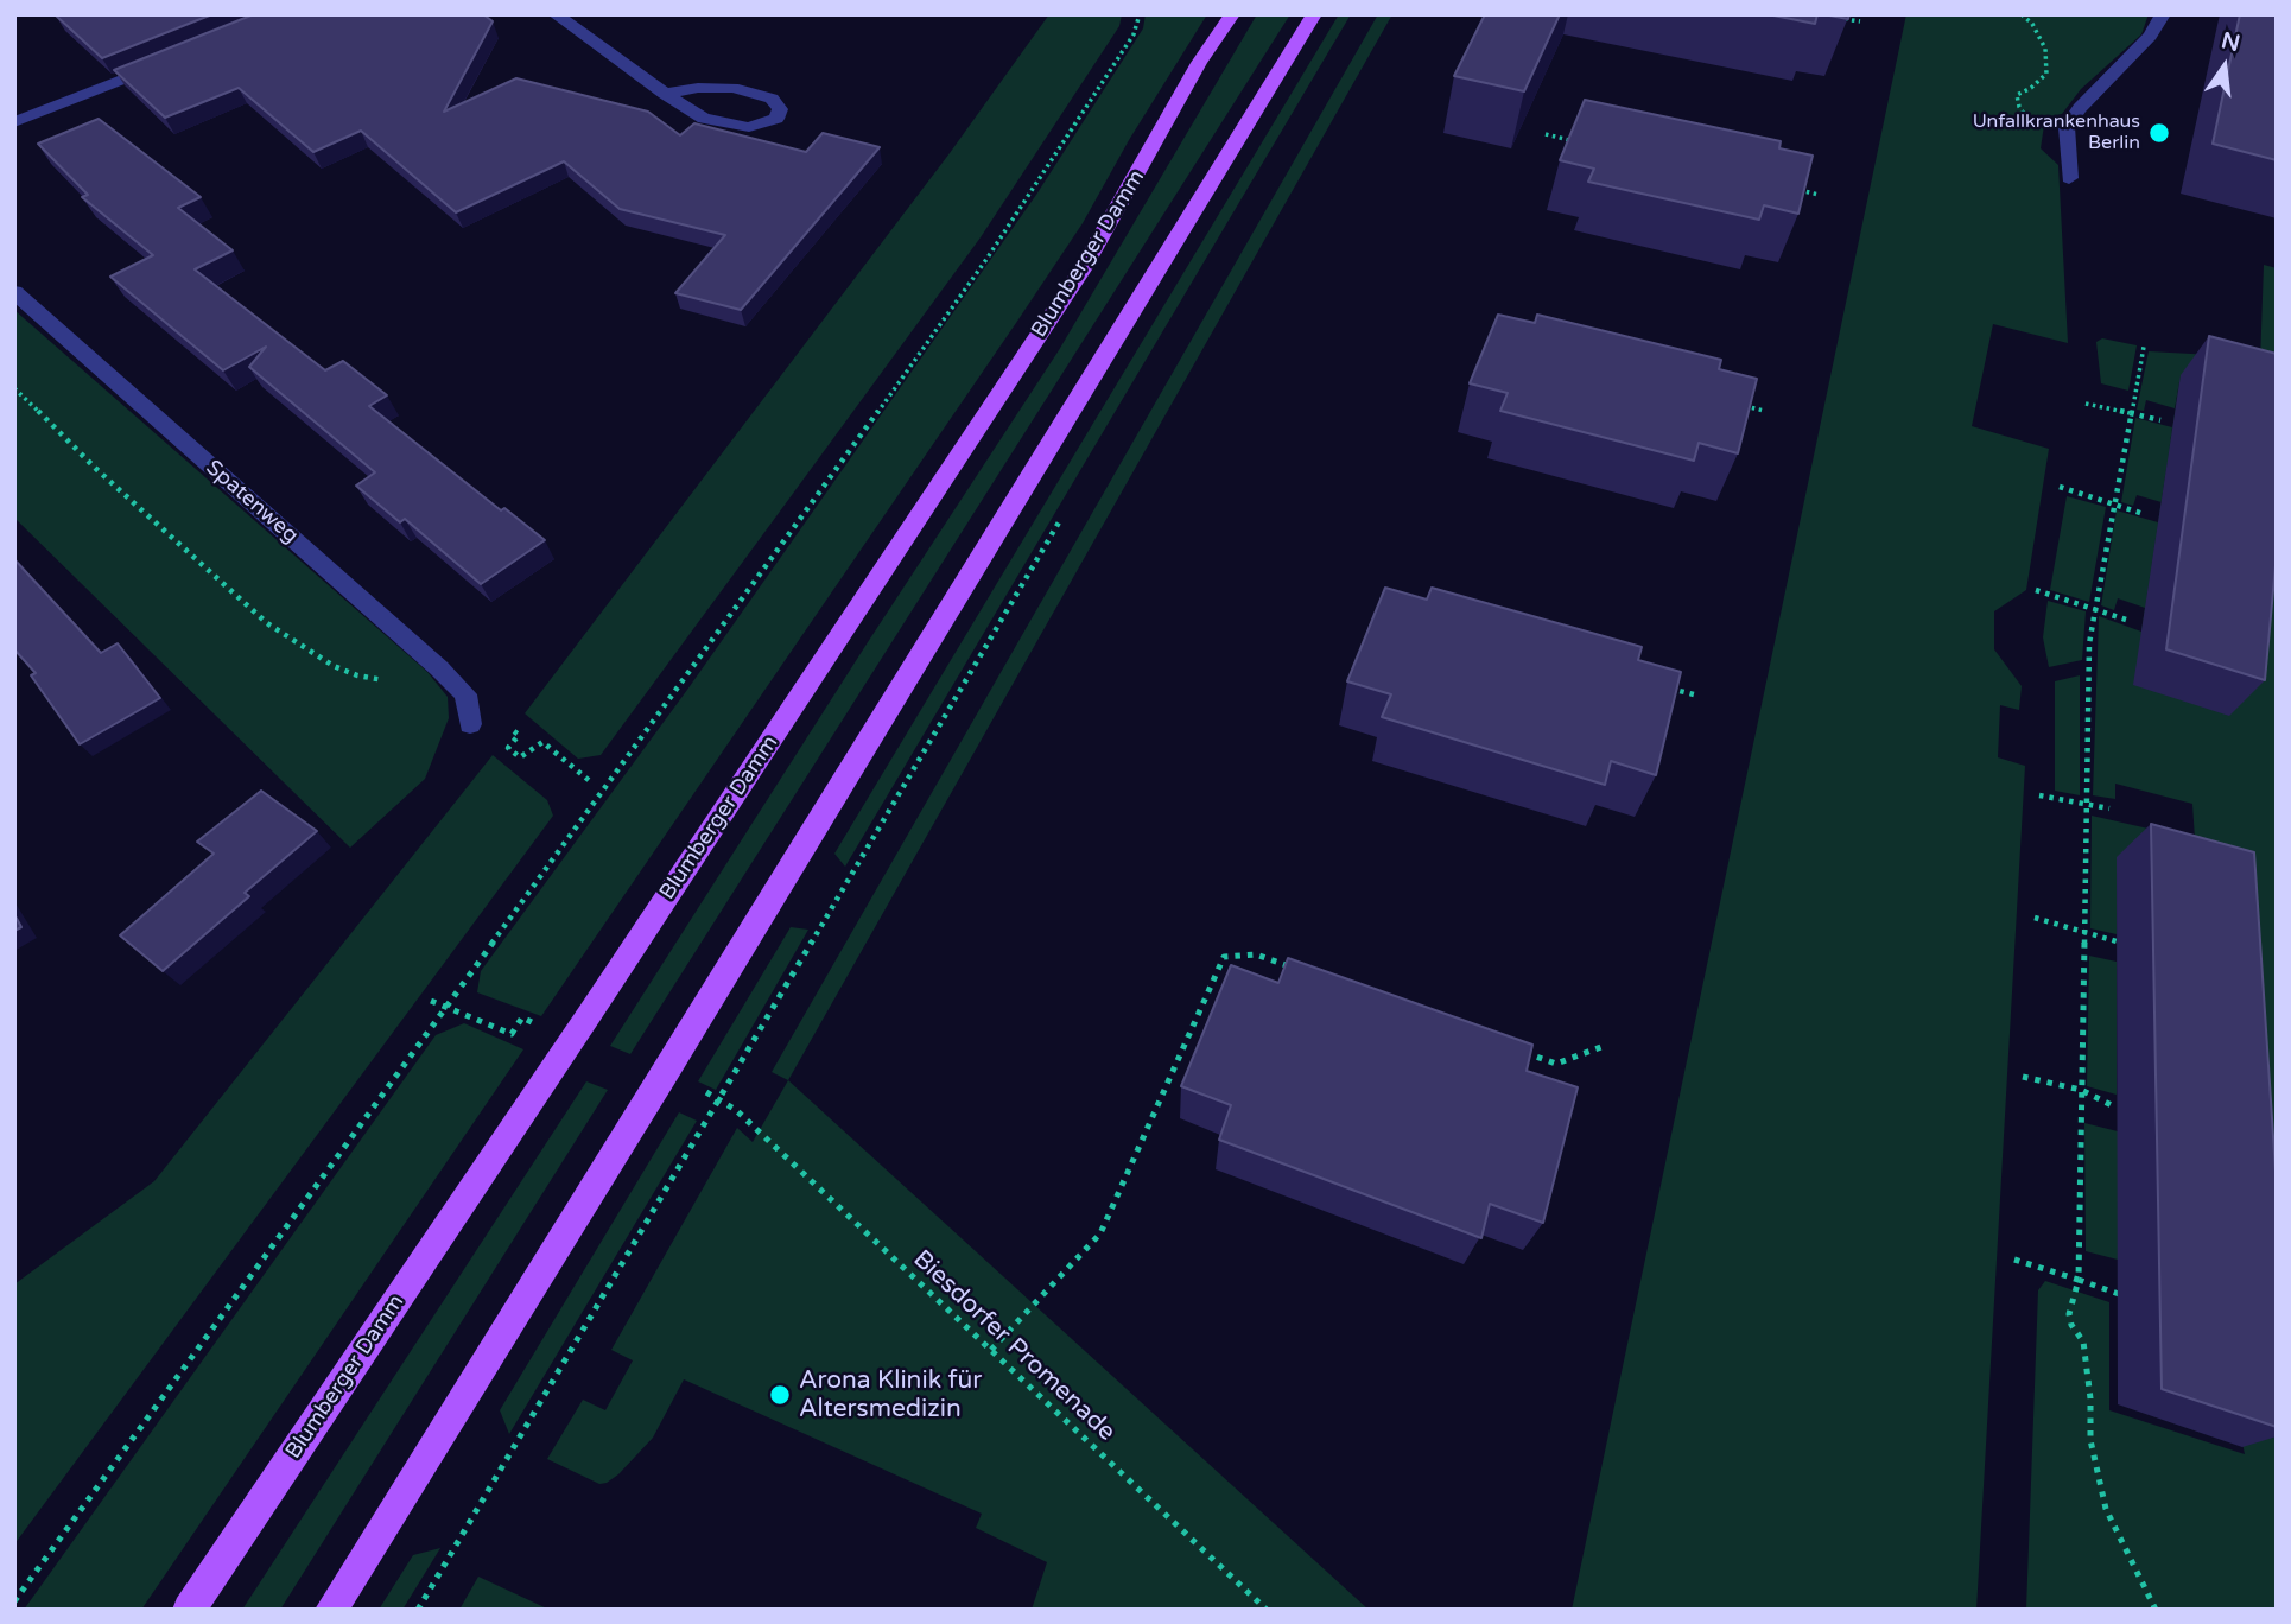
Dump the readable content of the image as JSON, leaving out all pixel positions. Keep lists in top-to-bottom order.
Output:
{
  "streets": {
    "main road": ["Blumberger Damm"],
    "street": ["Spatenweg"],
    "path": ["Biesdorfer Promenade"]
  },
  "places": ["Unfallkrankenhaus Berlin", "Arona Klinik für Altersmedizin"],
  "north": "top"
}
